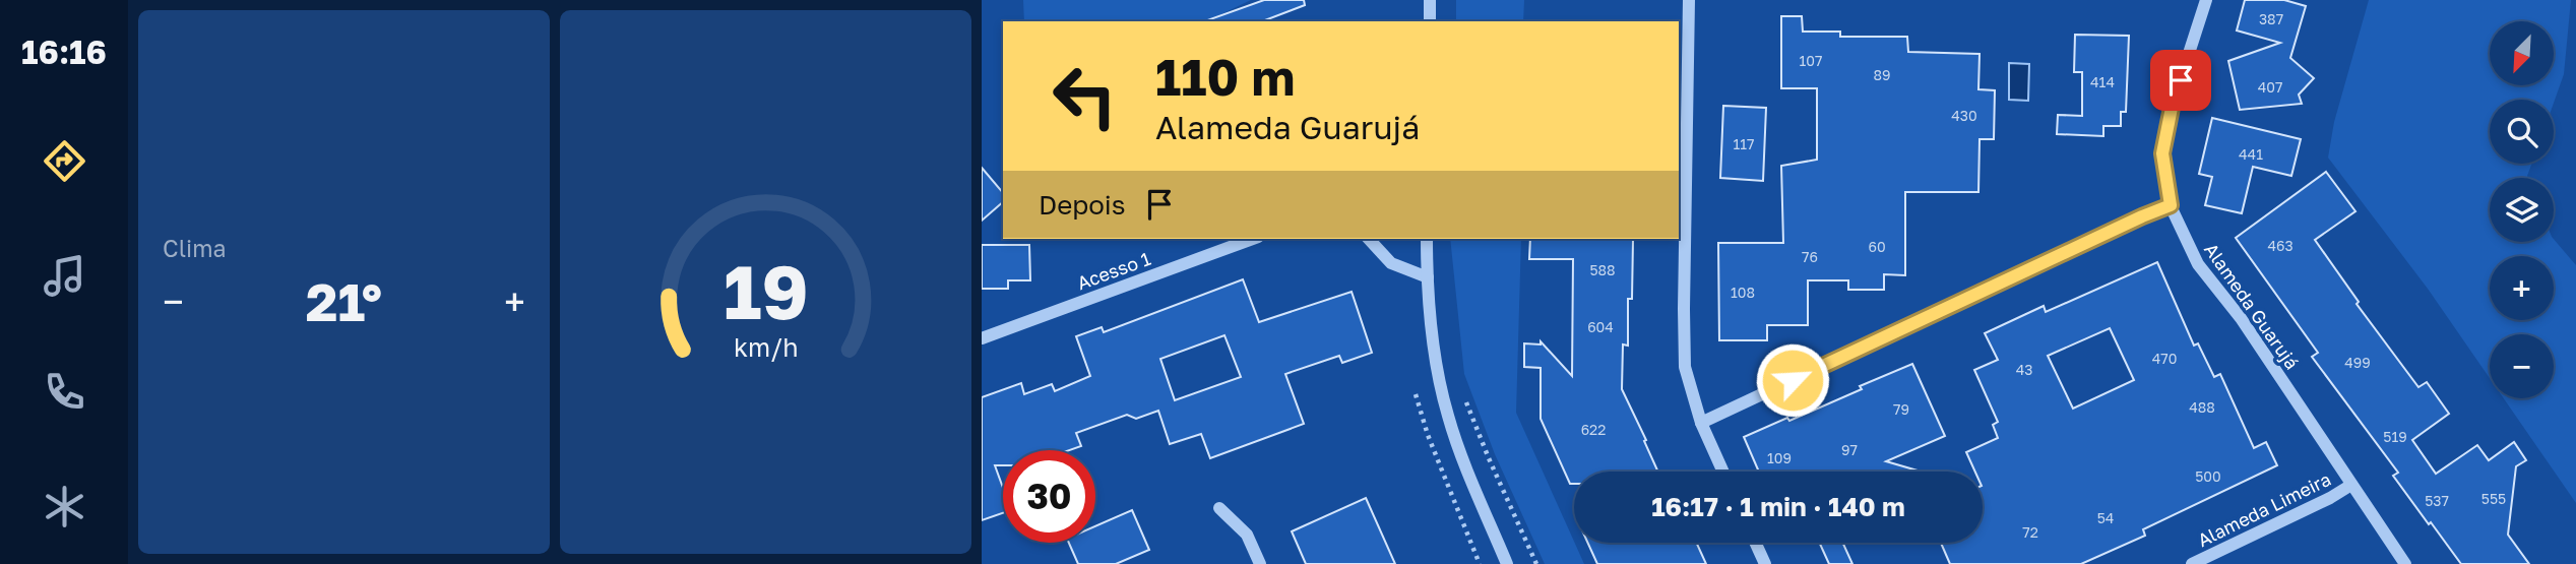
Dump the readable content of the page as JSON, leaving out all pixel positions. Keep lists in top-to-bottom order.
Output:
{
  "streets": {
    "street": ["Acesso 1", "Alameda Guarujá", "Alameda Limeira"]
  },
  "crossings": [
    ["Alameda Guarujá", "Alameda Limeira"]
  ],
  "house_numbers": [
    "387",
    "107",
    "89",
    "414",
    "407",
    "430",
    "117",
    "441",
    "463",
    "60",
    "76",
    "588",
    "108",
    "604",
    "470",
    "499",
    "43",
    "488",
    "79",
    "622",
    "519",
    "97",
    "109",
    "500",
    "555",
    "537",
    "54",
    "72"
  ],
  "north": "bottom left",
  "page": {
    "tabs": "16:16",
    "tile": "Clima",
    "map_buttons": ["+", "−"],
    "turn": ["110 m", "Alameda Guarujá"],
    "then": "Depois",
    "heat": ["−", "21°", "+"],
    "limit": "30",
    "trip": "16:17 · 1 min · 140 m",
    "gauge": ["19", "km/h"]
  }
}
